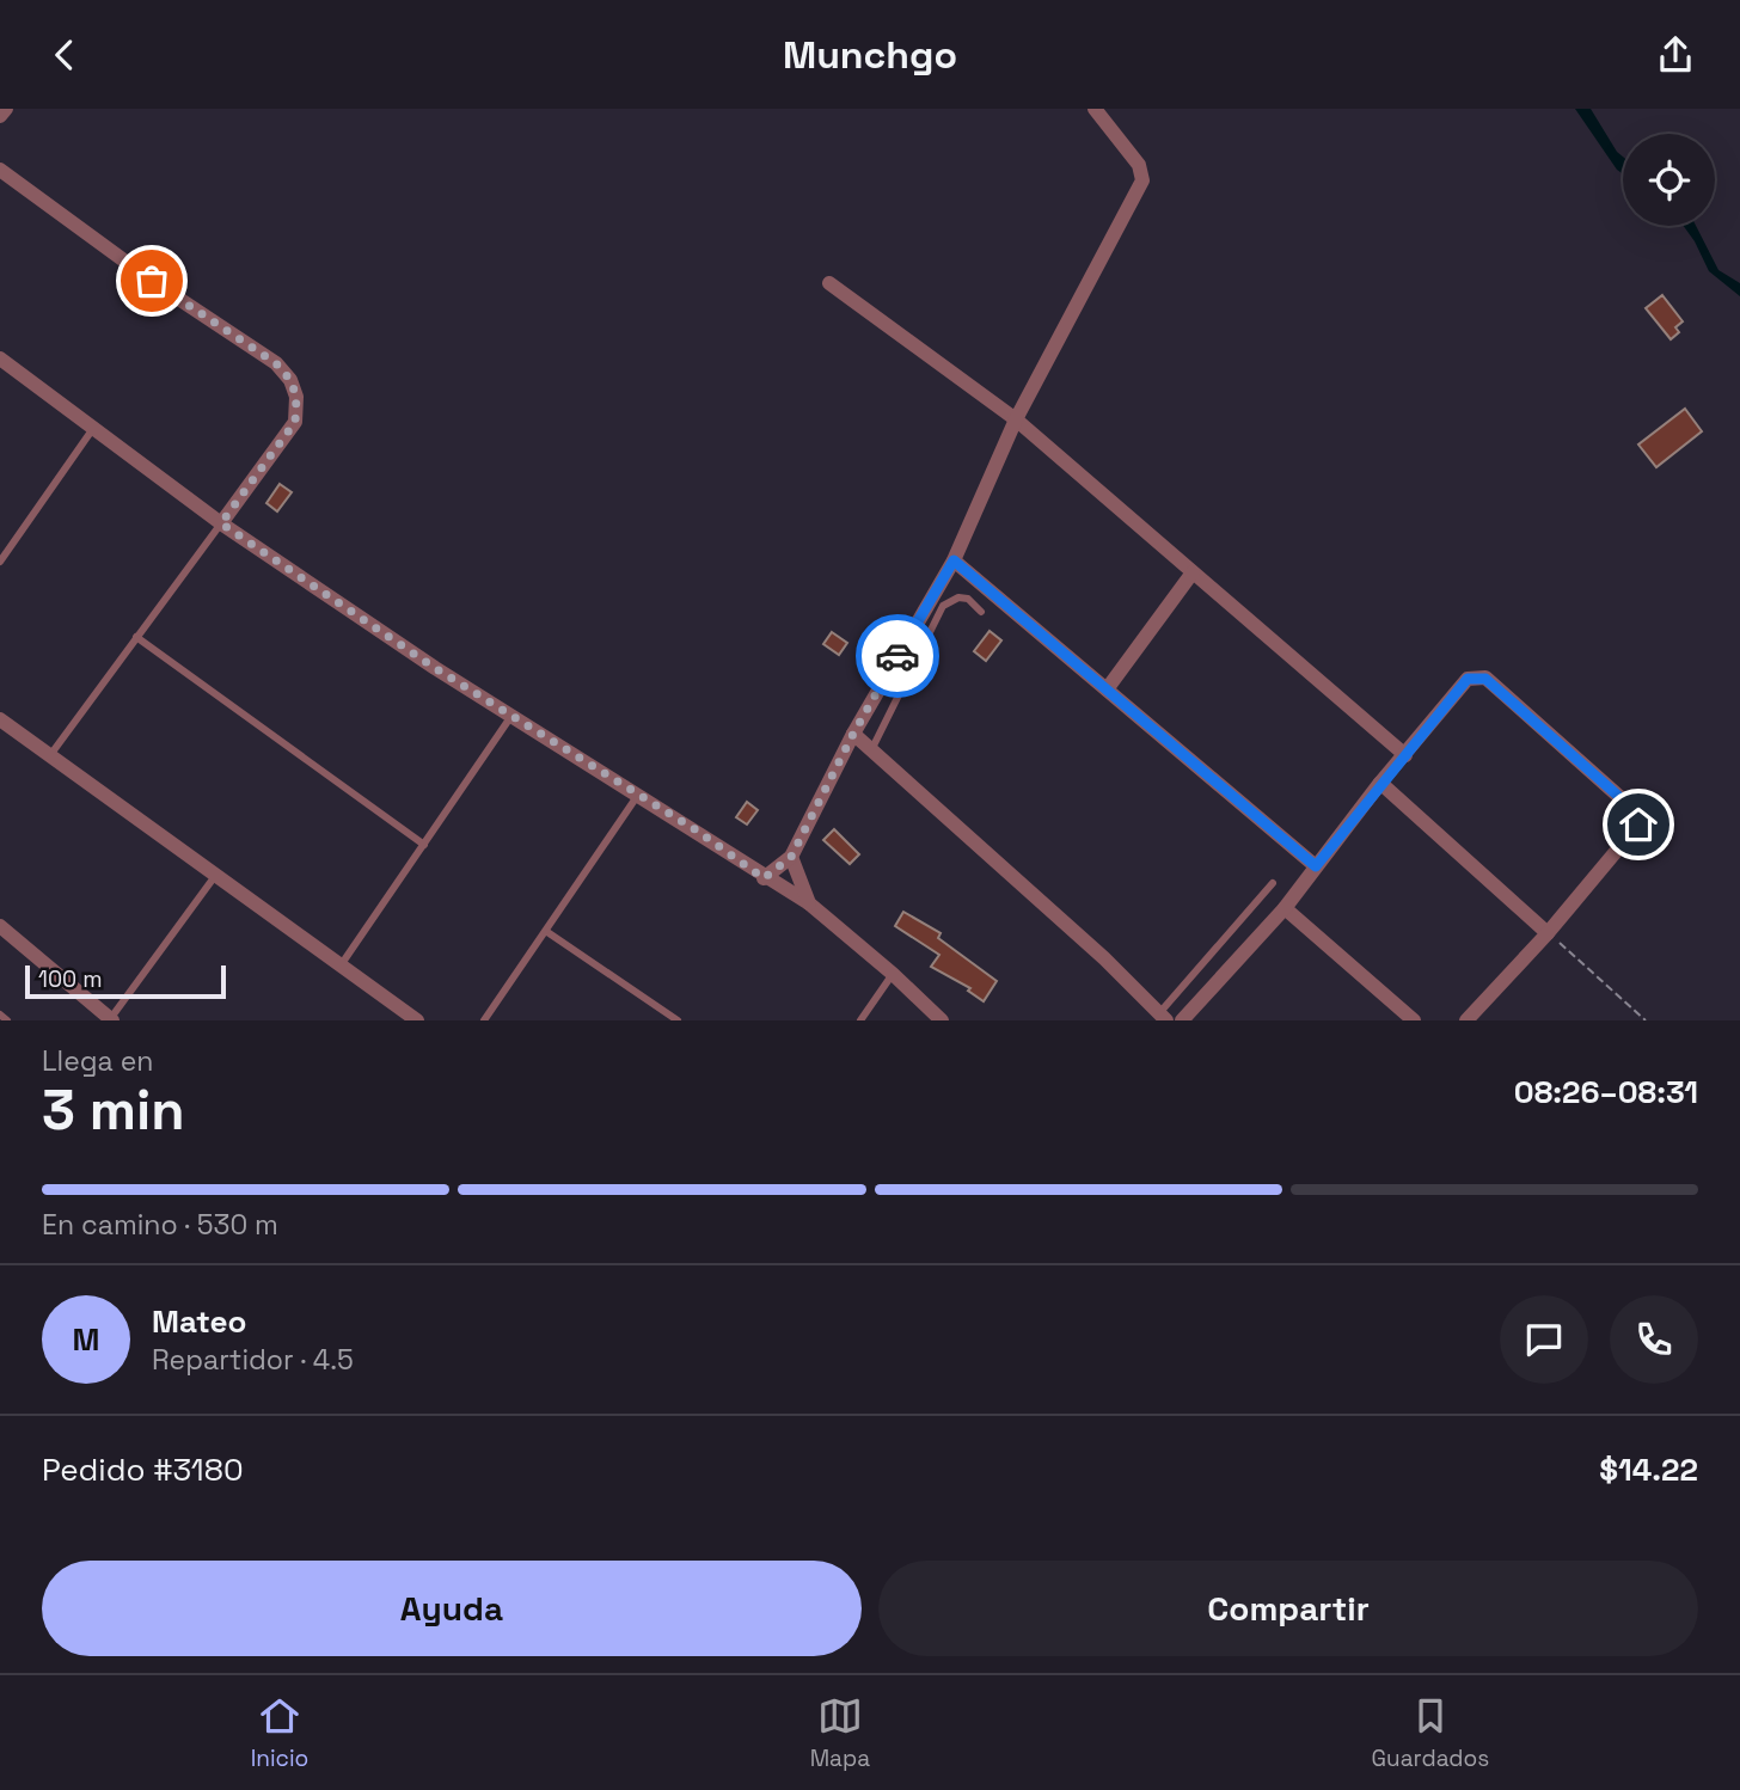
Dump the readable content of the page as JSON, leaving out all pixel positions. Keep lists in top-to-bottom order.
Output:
{
  "scale_bar": "100 m",
  "page": {
    "header": "Munchgo",
    "scale": "100 m",
    "heading": ["3 min", "Llega en", "08:26–08:31"],
    "panel": [
      "Mateo",
      "Repartidor · 4.5",
      "Pedido #3180",
      "$14.22"
    ],
    "bar": "En camino · 530 m",
    "round": "M",
    "buttons": ["Ayuda", "Compartir"],
    "tabs": ["Inicio", "Mapa", "Guardados"]
  }
}
